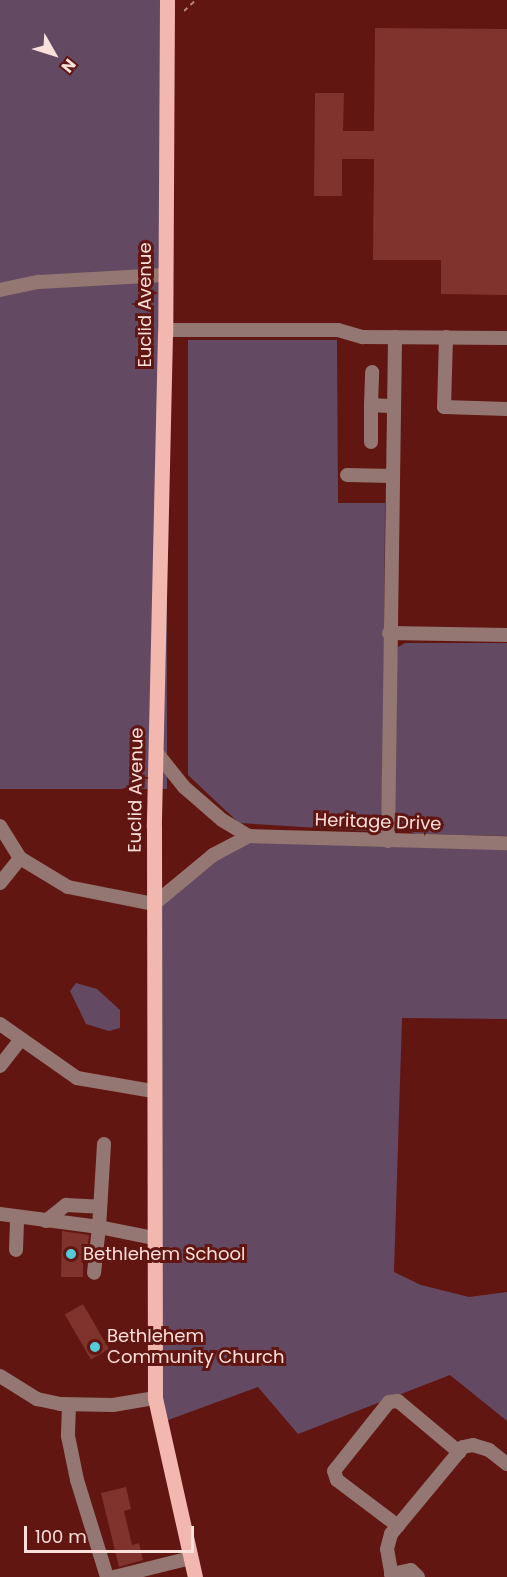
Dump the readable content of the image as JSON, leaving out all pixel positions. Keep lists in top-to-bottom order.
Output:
{
  "streets": {
    "main road": ["Euclid Avenue"],
    "street": ["Heritage Drive"]
  },
  "crossings": [
    ["Euclid Avenue", "Heritage Drive"]
  ],
  "places": ["Bethlehem School", "Bethlehem Community Church"],
  "scale_bar": "100 m",
  "north": "bottom right"
}
